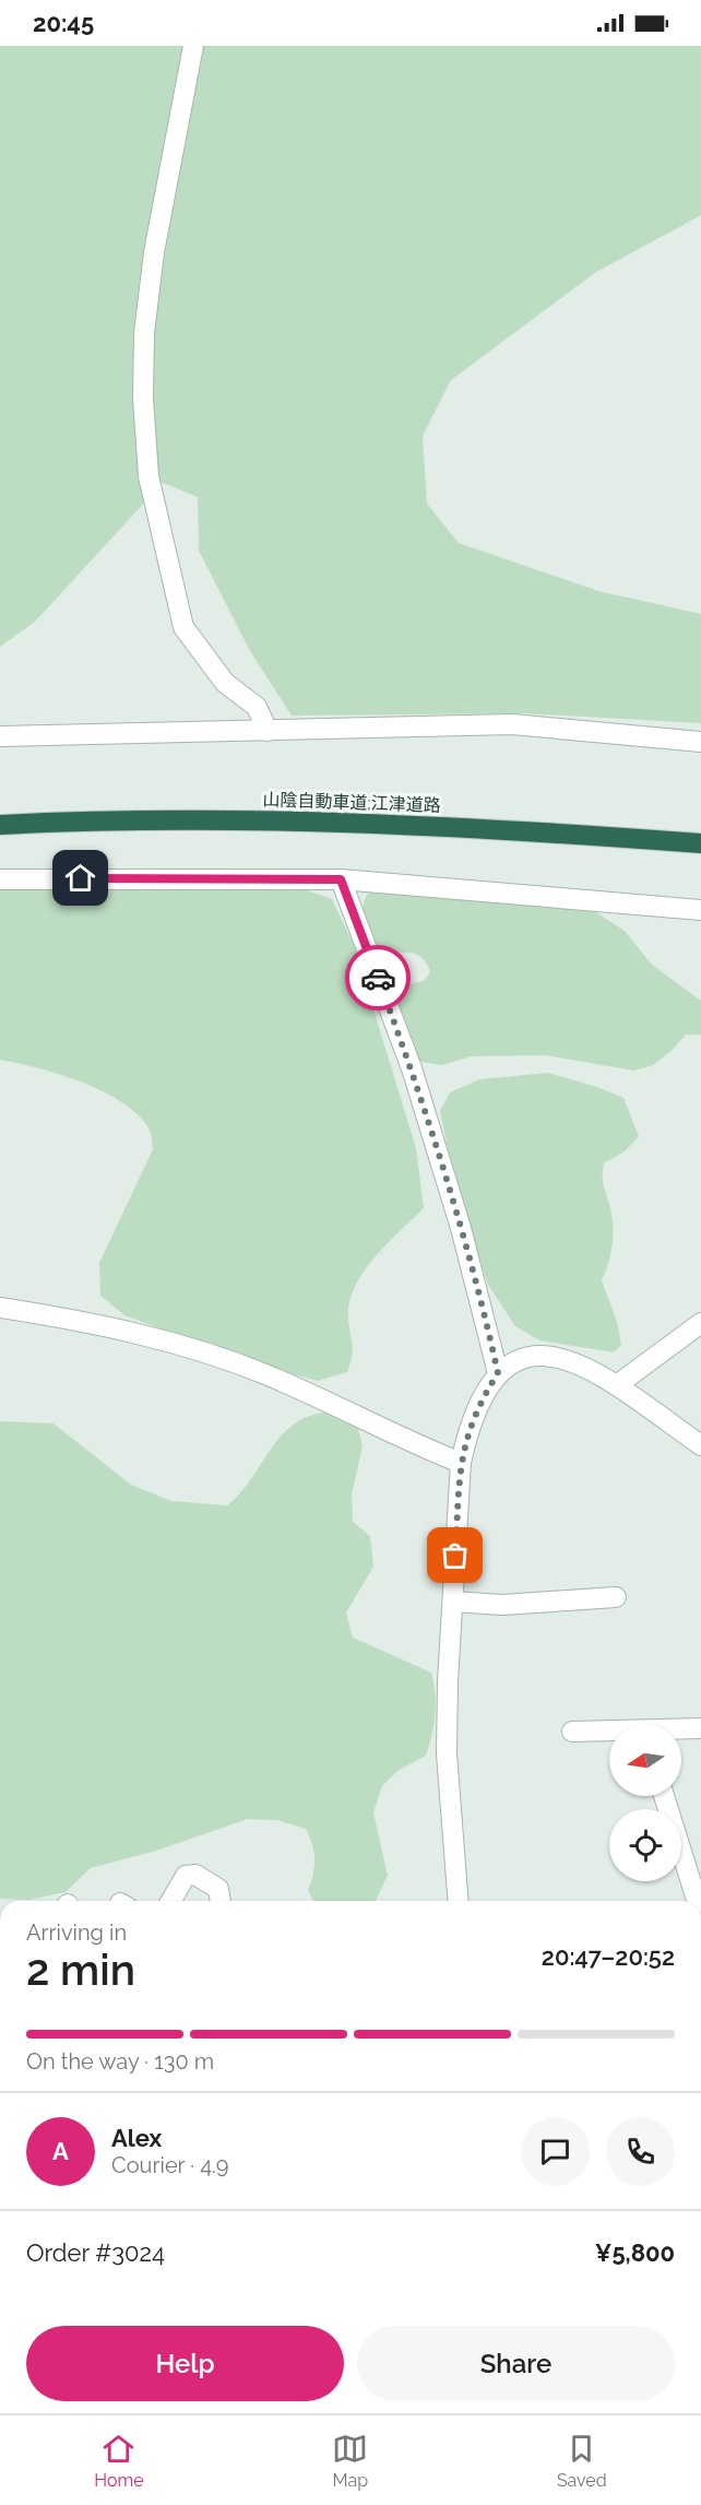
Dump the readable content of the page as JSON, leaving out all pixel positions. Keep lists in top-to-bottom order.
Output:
{
  "streets": {
    "highway": ["山陰自動車道;江津道路"]
  },
  "north": "left",
  "page": {
    "status": "20:45",
    "heading": ["2 min", "Arriving in", "20:47–20:52"],
    "panel": [
      "Alex",
      "Courier · 4.9",
      "Order #3024",
      "¥5,800"
    ],
    "bar": "On the way · 130 m",
    "round": "A",
    "buttons": ["Help", "Share"],
    "tabs": ["Home", "Map", "Saved"]
  }
}
